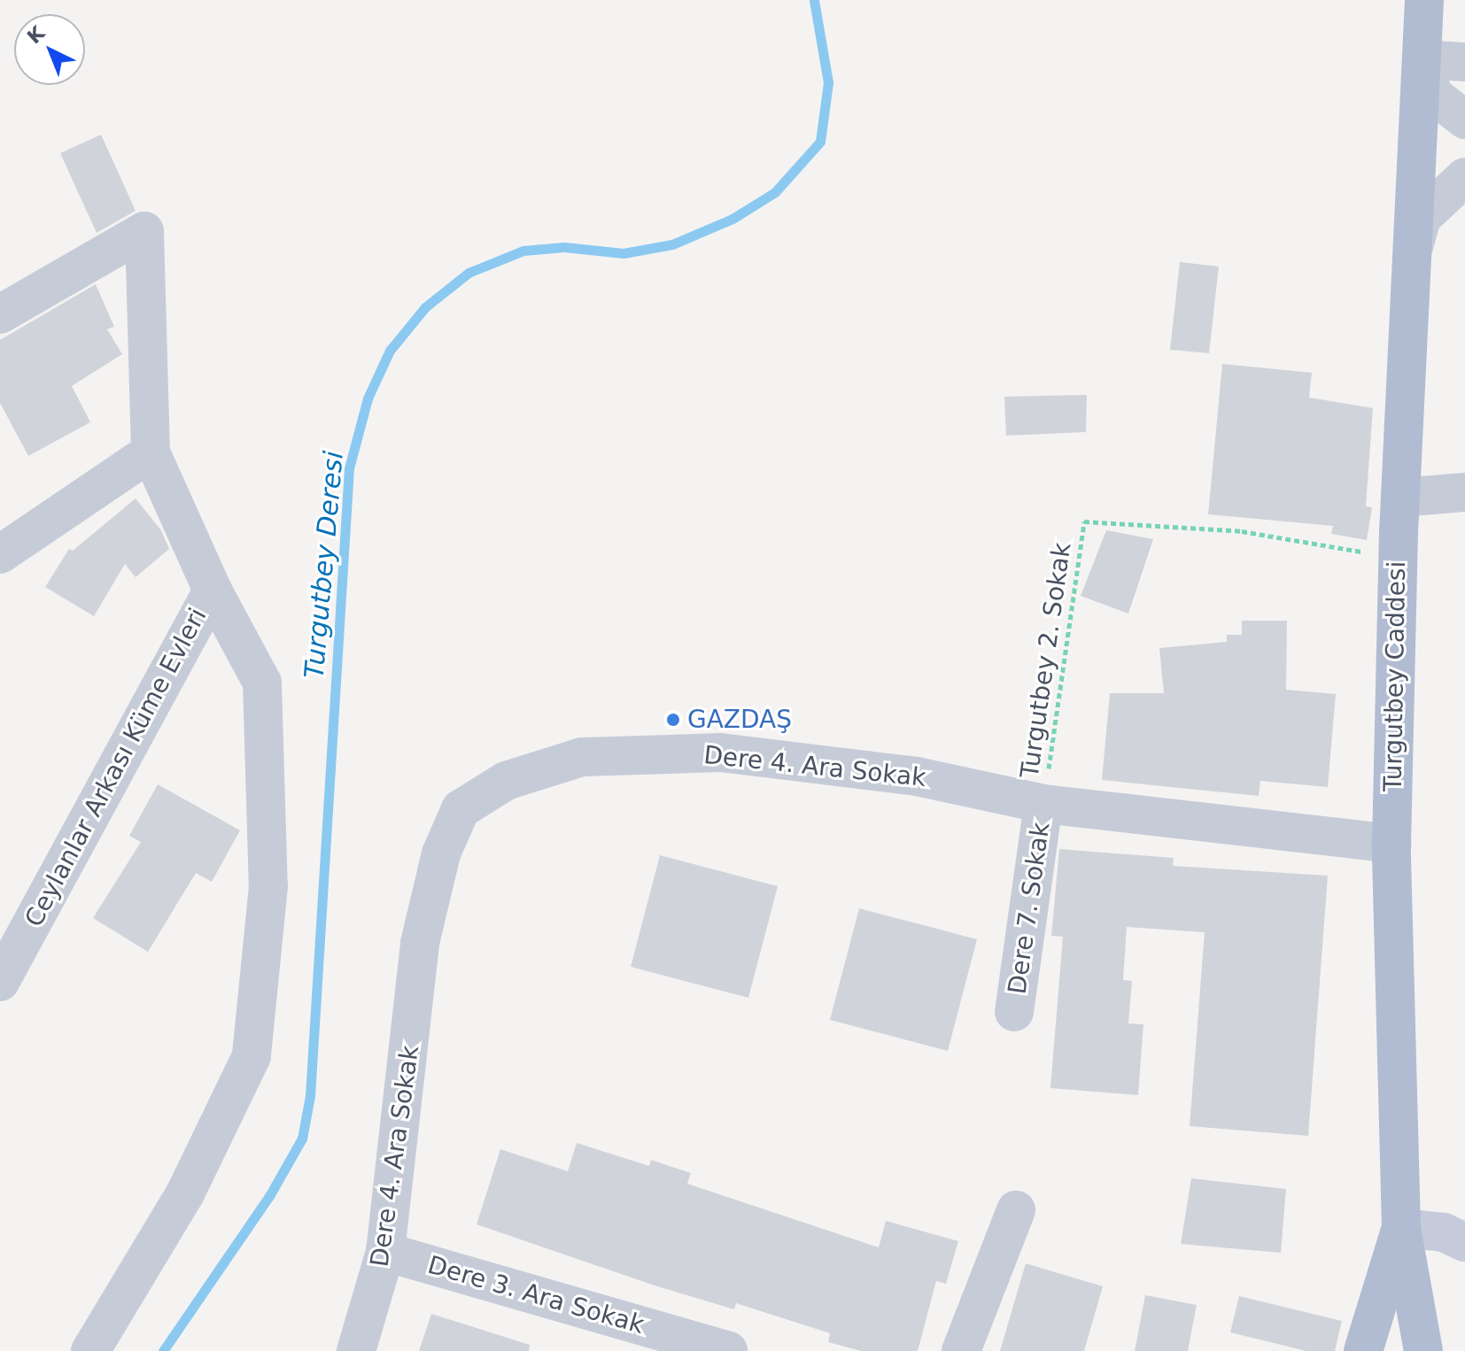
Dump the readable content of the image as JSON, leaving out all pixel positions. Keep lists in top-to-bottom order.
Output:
{
  "streets": {
    "main road": ["Turgutbey Caddesi"],
    "street": [
      "Dere 4. Ara Sokak",
      "Ceylanlar Arkası Küme Evleri",
      "Dere 7. Sokak",
      "Dere 3. Ara Sokak"
    ],
    "path": ["Turgutbey 2. Sokak"]
  },
  "crossings": [
    ["Turgutbey 2. Sokak", "Turgutbey Caddesi"],
    ["Turgutbey 2. Sokak", "Dere 4. Ara Sokak"],
    ["Turgutbey 2. Sokak", "Dere 7. Sokak"],
    ["Turgutbey Caddesi", "Dere 4. Ara Sokak"],
    ["Dere 4. Ara Sokak", "Dere 7. Sokak"],
    ["Dere 4. Ara Sokak", "Dere 3. Ara Sokak"]
  ],
  "water": ["Turgutbey Deresi"],
  "places": ["GAZDAŞ"],
  "north": "top left"
}
